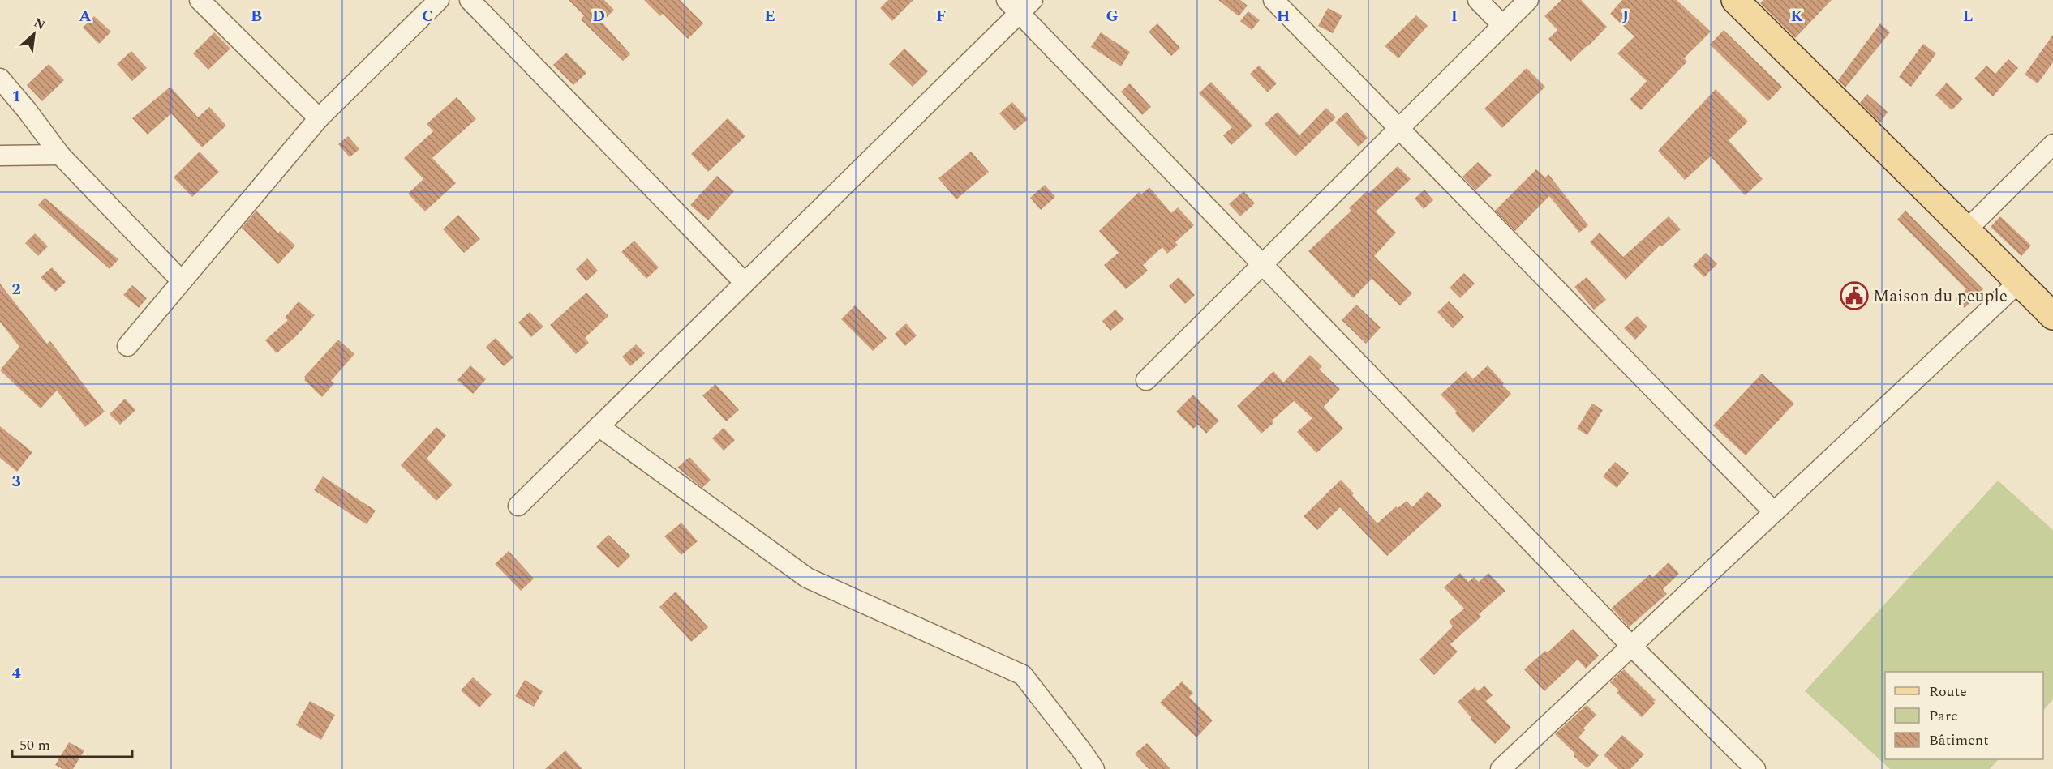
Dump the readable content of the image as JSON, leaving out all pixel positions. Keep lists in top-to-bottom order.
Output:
{
  "places": {
    "public building": ["Maison du peuple"]
  },
  "legend": ["Route", "Parc", "Bâtiment"],
  "scale_bar": "50 m",
  "north": "top right",
  "grid": {
    "columns": [
      "A",
      "B",
      "C",
      "D",
      "E",
      "F",
      "G",
      "H",
      "I",
      "J",
      "K",
      "L"
    ],
    "rows": [
      "1",
      "2",
      "3",
      "4"
    ]
  }
}
